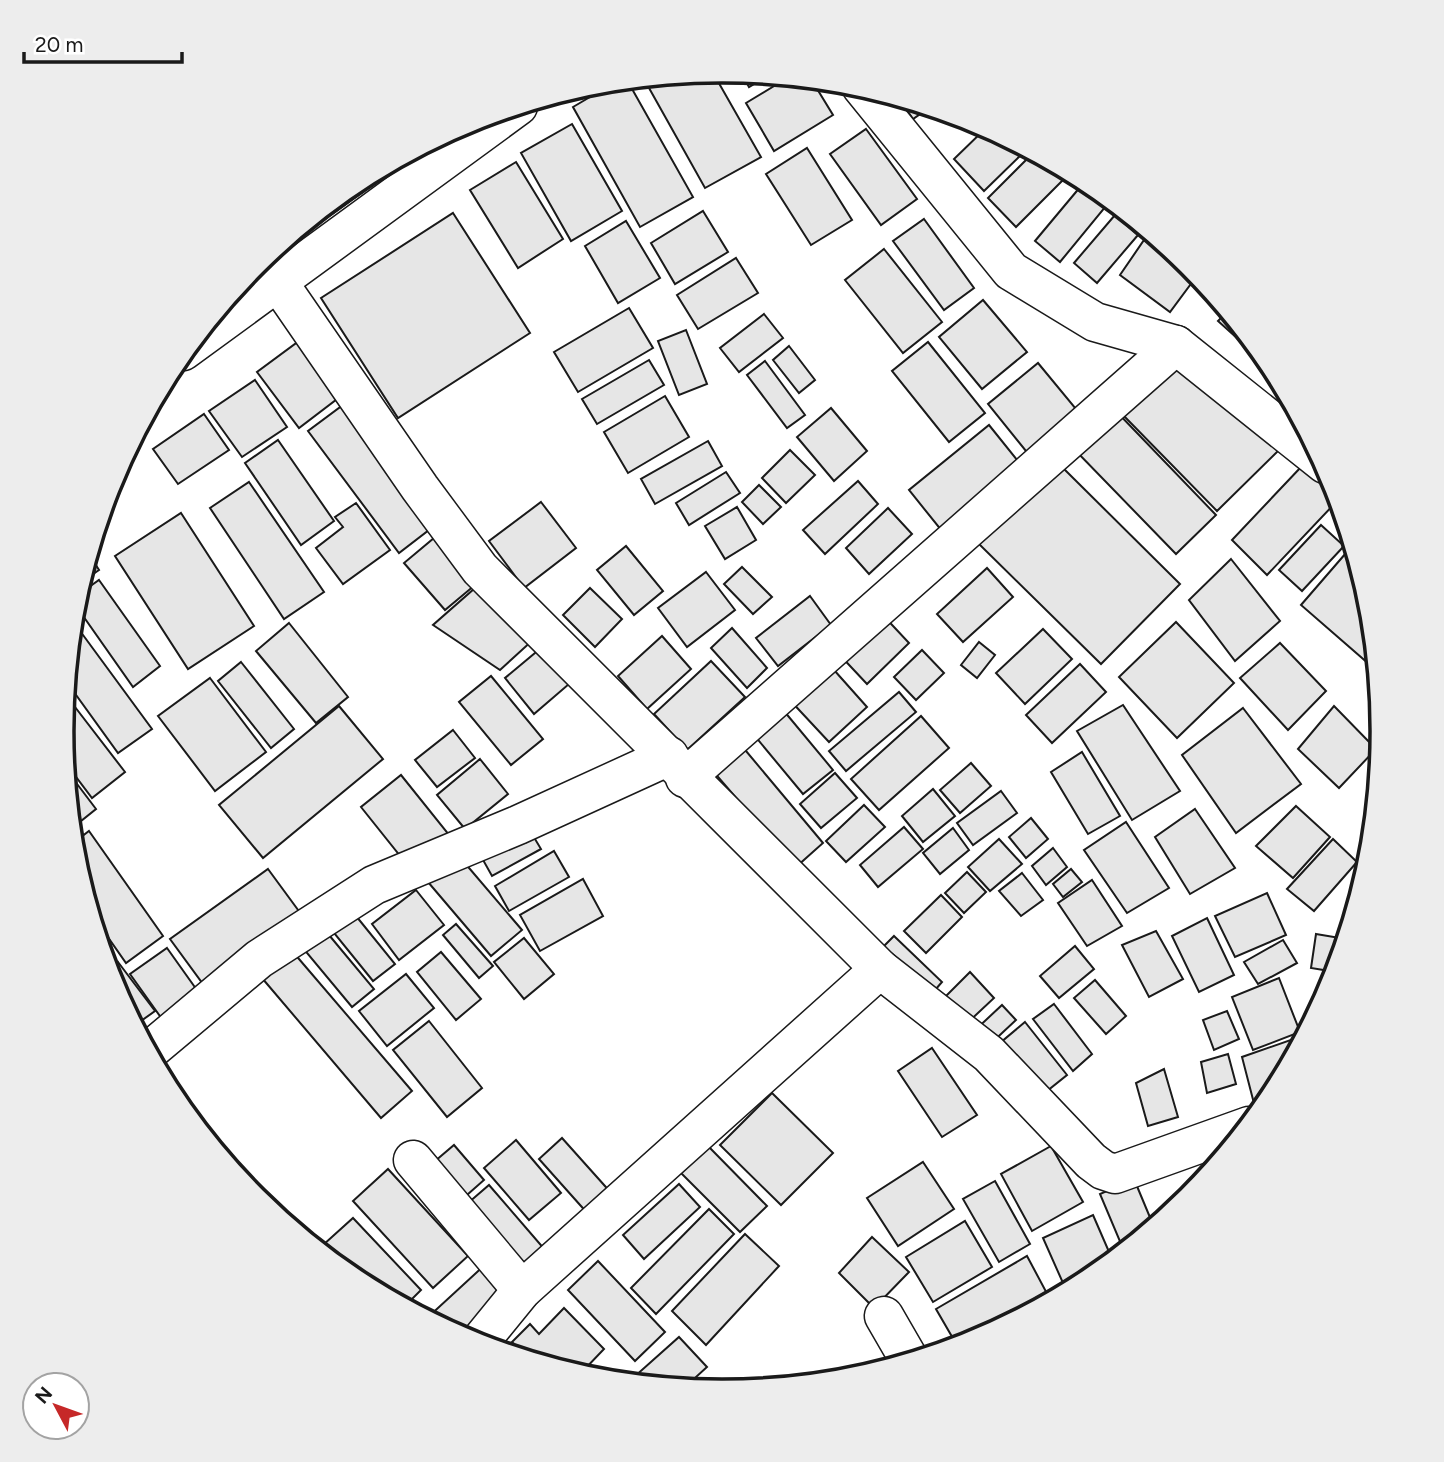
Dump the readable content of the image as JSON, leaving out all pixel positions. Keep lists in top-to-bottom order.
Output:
{
  "scale_bar": "20 m",
  "north": "top left"
}
